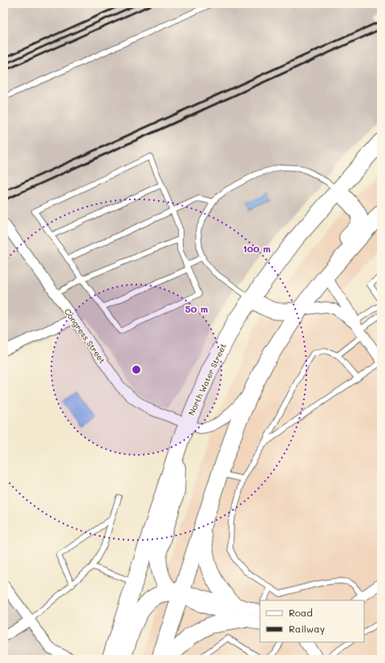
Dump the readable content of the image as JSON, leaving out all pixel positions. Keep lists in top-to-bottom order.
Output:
{
  "streets": {
    "highway": ["North Water Street"],
    "street": ["Congress Street"]
  },
  "crossings": [
    ["Congress Street", "North Water Street"]
  ],
  "legend": ["Road", "Railway"],
  "rings": ["100 m", "50 m"]
}
